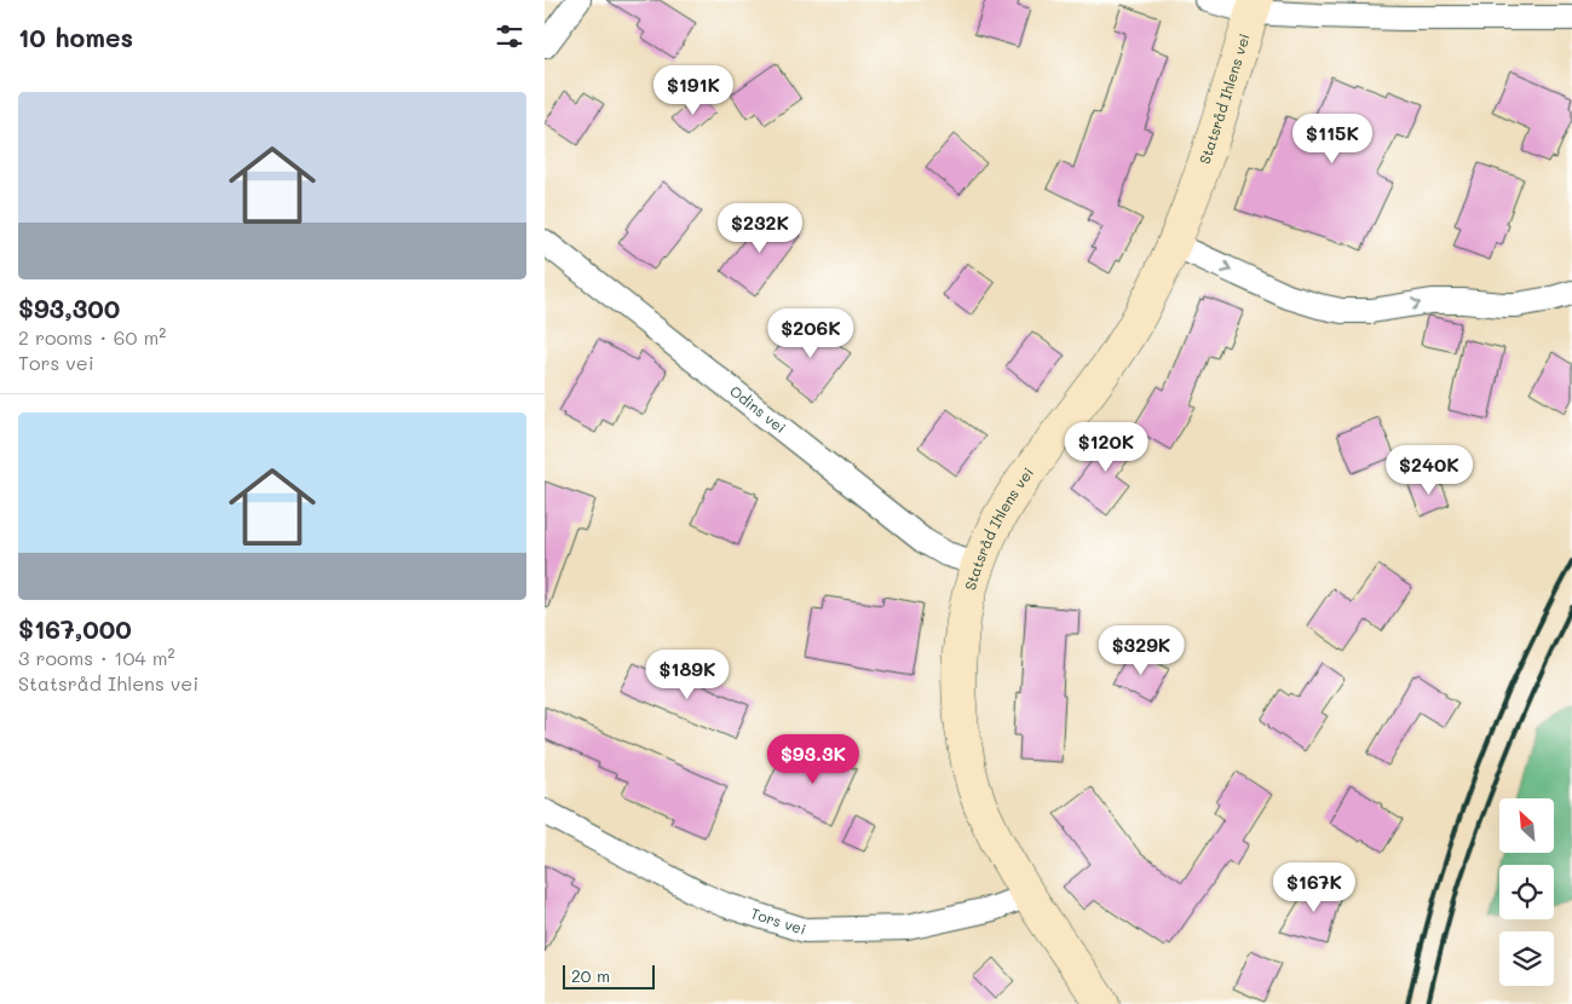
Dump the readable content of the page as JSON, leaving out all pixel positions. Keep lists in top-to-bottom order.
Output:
{
  "streets": {
    "street": ["Statsråd Ihlens vei", "Odins vei", "Tors vei"]
  },
  "crossings": [
    ["Statsråd Ihlens vei", "Odins vei"],
    ["Statsråd Ihlens vei", "Tors vei"]
  ],
  "scale_bar": "20 m",
  "north": "top left",
  "page": {
    "heading": "10 homes",
    "price": [
      "$191K",
      "$115K",
      "$232K",
      "$206K",
      "$120K",
      "$240K",
      "$329K",
      "$189K",
      "$93.3K",
      "$167K"
    ],
    "list": [
      {
        "name": "$93,300",
        "note": "2 rooms · 60 m² · Tors vei"
      },
      {
        "name": "$167,000",
        "note": "3 rooms · 104 m² · Statsråd Ihlens vei"
      }
    ],
    "scale": "20 m"
  }
}
